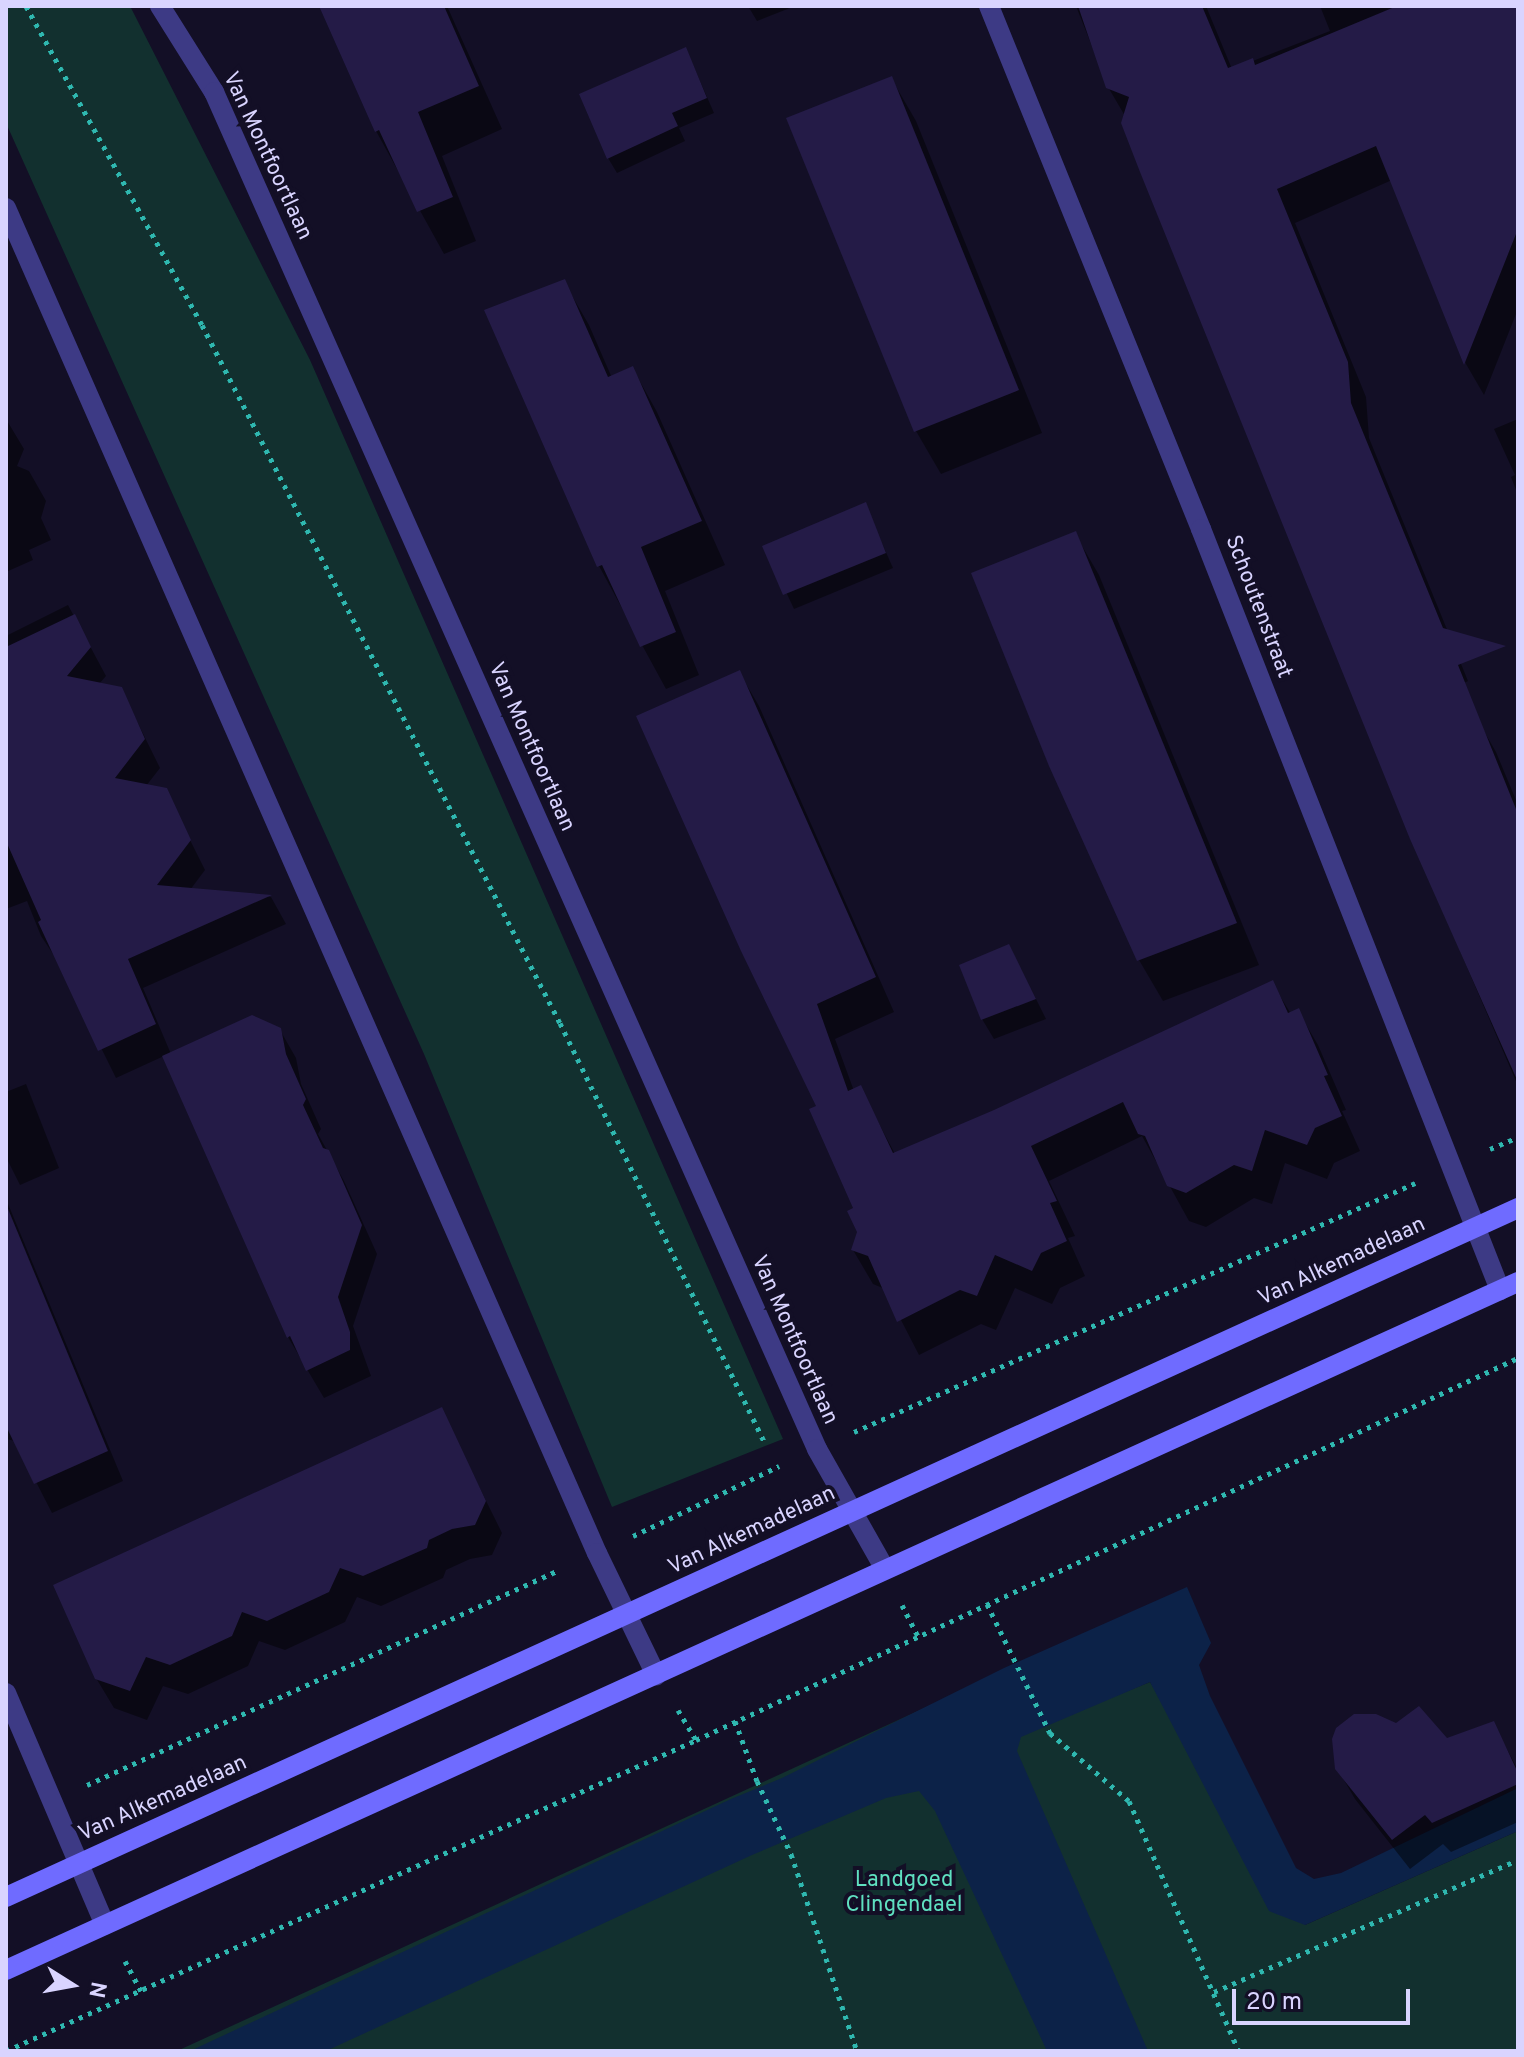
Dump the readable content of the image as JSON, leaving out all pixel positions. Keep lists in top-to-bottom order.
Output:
{
  "streets": {
    "main road": ["Van Alkemadelaan"],
    "street": ["Van Montfoortlaan", "Schoutenstraat"]
  },
  "crossings": [
    ["Van Montfoortlaan", "Van Alkemadelaan"],
    ["Schoutenstraat", "Van Alkemadelaan"]
  ],
  "parks": ["Landgoed Clingendael"],
  "scale_bar": "20 m",
  "north": "right"
}
